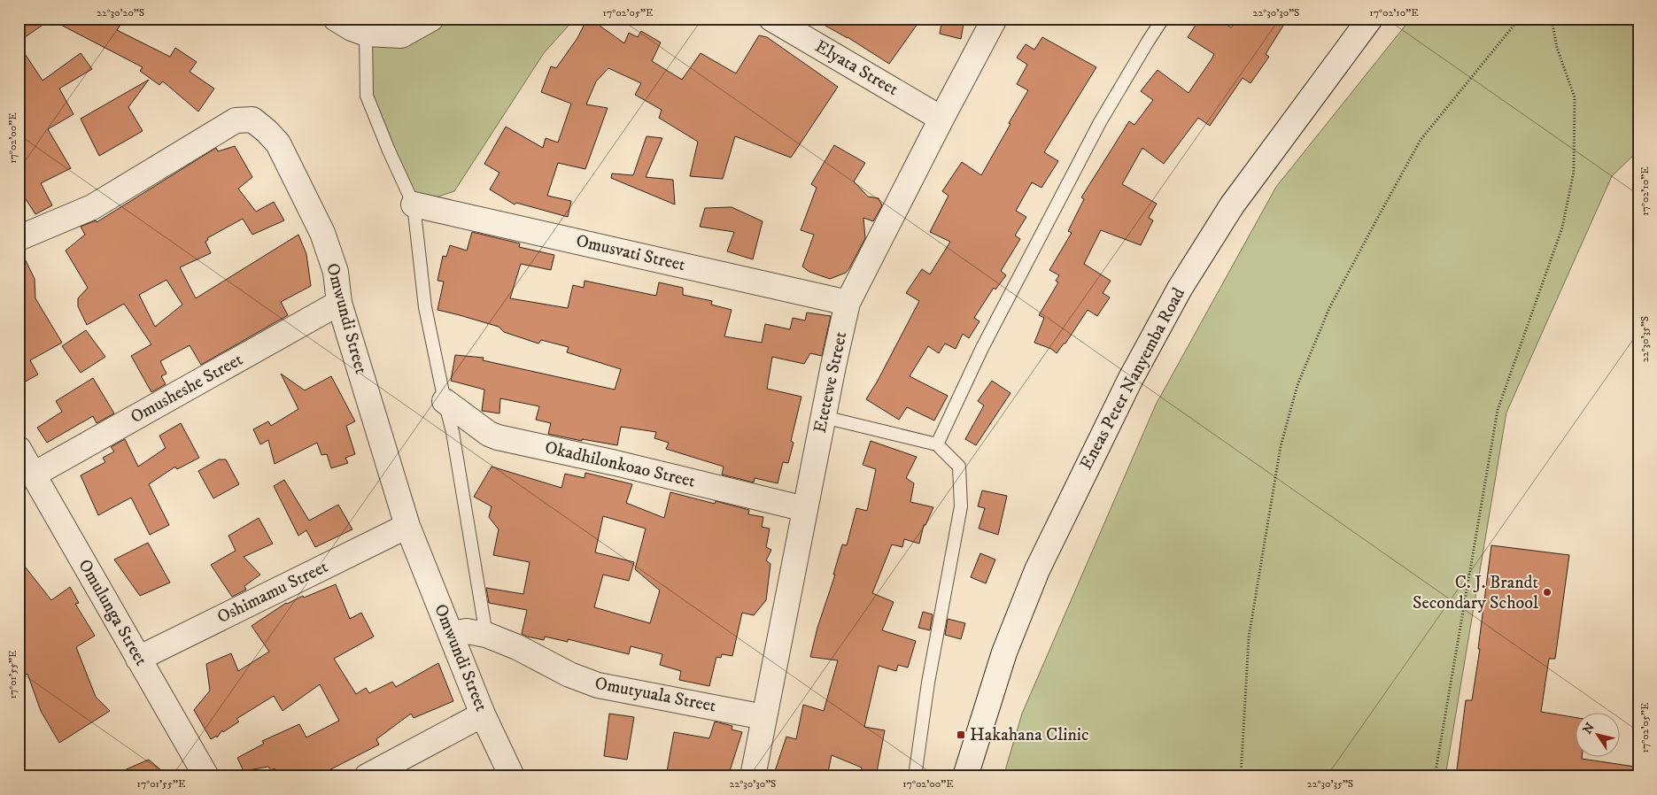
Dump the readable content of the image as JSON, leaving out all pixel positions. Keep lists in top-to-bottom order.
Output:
{
  "streets": {
    "street": [
      "Elyata Street",
      "Omusvati Street",
      "Omwundi Street",
      "Eneas Peter Nanyemba Road",
      "Etetewe Street",
      "Omusheshe Street",
      "Okadhilonkoao Street",
      "Oshimamu Street",
      "Omulunga Street",
      "Omutyuala Street"
    ]
  },
  "crossings": [
    ["Elyata Street", "Etetewe Street"],
    ["Omusvati Street", "Etetewe Street"],
    ["Omwundi Street", "Omusheshe Street"],
    ["Omwundi Street", "Oshimamu Street"],
    ["Omwundi Street", "Omutyuala Street"],
    ["Etetewe Street", "Okadhilonkoao Street"],
    ["Etetewe Street", "Omutyuala Street"],
    ["Omusheshe Street", "Omulunga Street"],
    ["Oshimamu Street", "Omulunga Street"]
  ],
  "places": {
    "other": ["C. J. Brandt Secondary School"],
    "transit": ["Hakahana Clinic"]
  },
  "north": "top left",
  "coordinates": [
    "22°30'20\"S",
    "17°02'05\"E",
    "22°30'30\"S",
    "17°02'10\"E",
    "17°02'00\"E",
    "22°30'35\"S",
    "17°01'55\"E"
  ]
}
